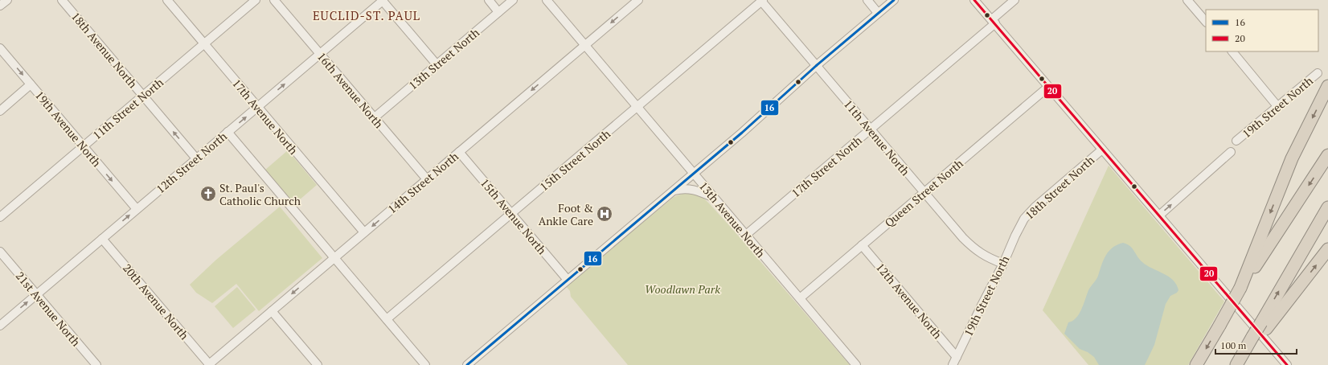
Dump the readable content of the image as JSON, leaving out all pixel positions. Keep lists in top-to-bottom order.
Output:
{
  "streets": {
    "street": [
      "18th Avenue North",
      "13th Street North",
      "16th Avenue North",
      "19th Street North",
      "11th Street North",
      "17th Avenue North",
      "19th Avenue North",
      "11th Avenue North",
      "15th Street North",
      "12th Street North",
      "17th Street North",
      "14th Street North",
      "18th Street North",
      "Queen Street North",
      "15th Avenue North",
      "13th Avenue North",
      "12th Avenue North",
      "20th Avenue North",
      "21st Avenue North"
    ]
  },
  "crossings": [
    ["18th Avenue North", "11th Street North"],
    ["18th Avenue North", "12th Street North"],
    ["13th Street North", "16th Avenue North"],
    ["16th Avenue North", "12th Street North"],
    ["16th Avenue North", "14th Street North"],
    ["19th Street North", "11th Avenue North"],
    ["19th Street North", "18th Street North"],
    ["19th Street North", "12th Avenue North"],
    ["11th Street North", "17th Avenue North"],
    ["11th Street North", "19th Avenue North"],
    ["17th Avenue North", "12th Street North"],
    ["17th Avenue North", "14th Street North"],
    ["19th Avenue North", "12th Street North"],
    ["11th Avenue North", "15th Street North"],
    ["11th Avenue North", "17th Street North"],
    ["11th Avenue North", "Queen Street North"],
    ["15th Street North", "15th Avenue North"],
    ["15th Street North", "13th Avenue North"],
    ["12th Street North", "20th Avenue North"],
    ["12th Street North", "21st Avenue North"],
    ["17th Street North", "13th Avenue North"],
    ["14th Street North", "15th Avenue North"],
    ["14th Street North", "13th Avenue North"],
    ["14th Street North", "20th Avenue North"],
    ["Queen Street North", "13th Avenue North"],
    ["Queen Street North", "12th Avenue North"]
  ],
  "one_way": [
    "18th Avenue North",
    "19th Avenue North",
    "12th Street North",
    "14th Street North"
  ],
  "districts": ["EUCLID-ST. PAUL"],
  "parks": ["Woodlawn Park"],
  "places": {
    "church": ["St. Paul's Catholic Church"],
    "hospital": ["Foot & Ankle Care"]
  },
  "lines": ["transit line 16", "transit line 20"],
  "legend": ["16", "20"],
  "scale_bar": "100 m"
}
